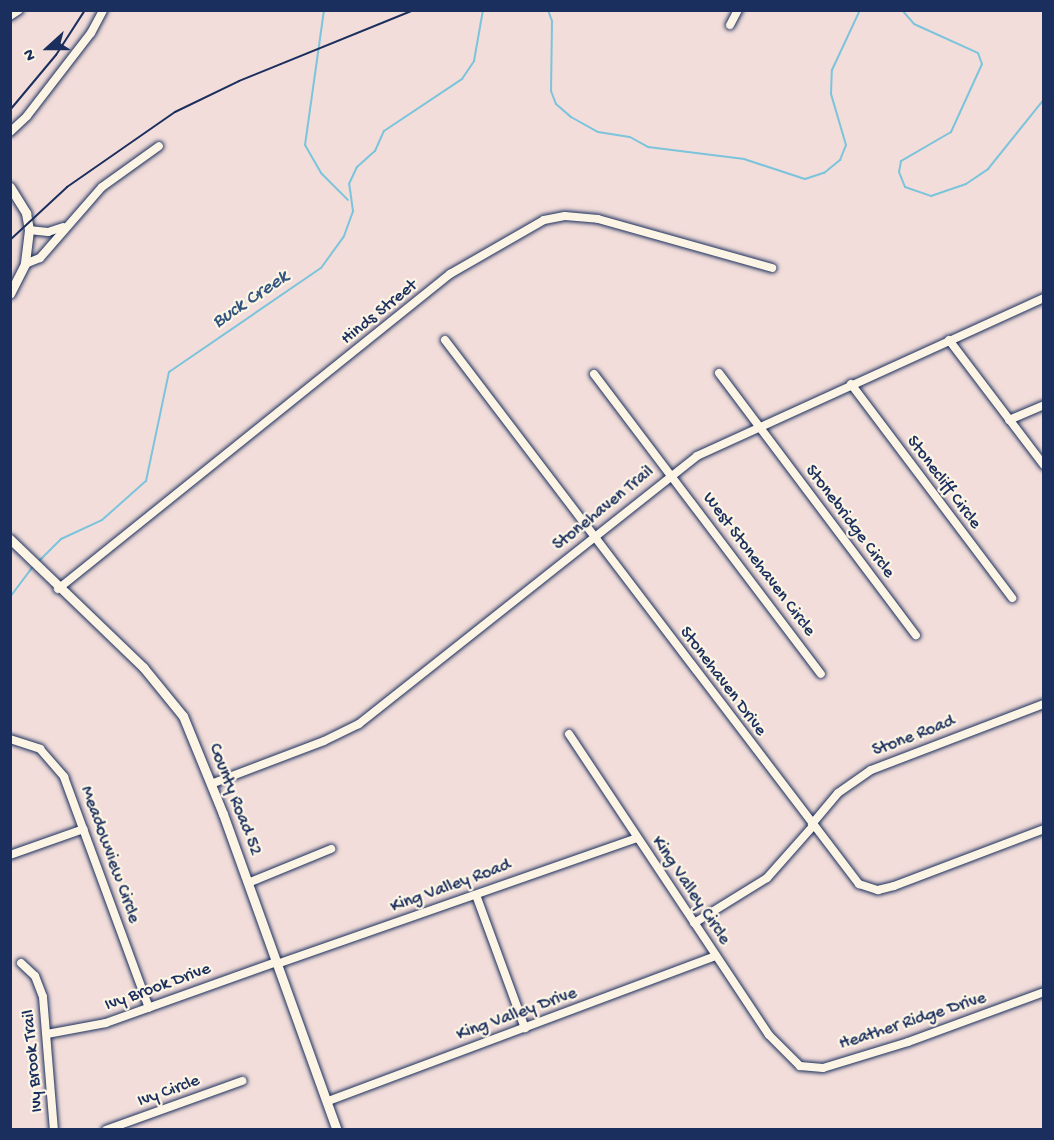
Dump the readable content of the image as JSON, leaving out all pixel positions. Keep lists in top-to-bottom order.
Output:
{
  "streets": {
    "street": [
      "Hinds Street",
      "Stonecliff Circle",
      "Stonehaven Trail",
      "Stonebridge Circle",
      "West Stonehaven Circle",
      "Stonehaven Drive",
      "Stone Road",
      "County Road 52",
      "Meadowview Circle",
      "King Valley Road",
      "King Valley Circle",
      "Ivy Brook Drive",
      "King Valley Drive",
      "Heather Ridge Drive",
      "Ivy Brook Trail",
      "Ivy Circle"
    ]
  },
  "crossings": [
    ["Hinds Street", "County Road 52"],
    ["Stonecliff Circle", "Stonehaven Trail"],
    ["Stonehaven Trail", "Stonebridge Circle"],
    ["Stonehaven Trail", "West Stonehaven Circle"],
    ["Stonehaven Trail", "Stonehaven Drive"],
    ["Stonehaven Trail", "County Road 52"],
    ["Stonehaven Drive", "Stone Road"],
    ["Stone Road", "King Valley Circle"],
    ["County Road 52", "King Valley Road"],
    ["County Road 52", "Ivy Brook Drive"],
    ["County Road 52", "King Valley Drive"],
    ["Meadowview Circle", "Ivy Brook Drive"],
    ["King Valley Road", "King Valley Circle"],
    ["King Valley Road", "Ivy Brook Drive"],
    ["King Valley Circle", "King Valley Drive"],
    ["King Valley Circle", "Heather Ridge Drive"],
    ["Ivy Brook Drive", "Ivy Brook Trail"]
  ],
  "water": ["Buck Creek"],
  "north": "left"
}
